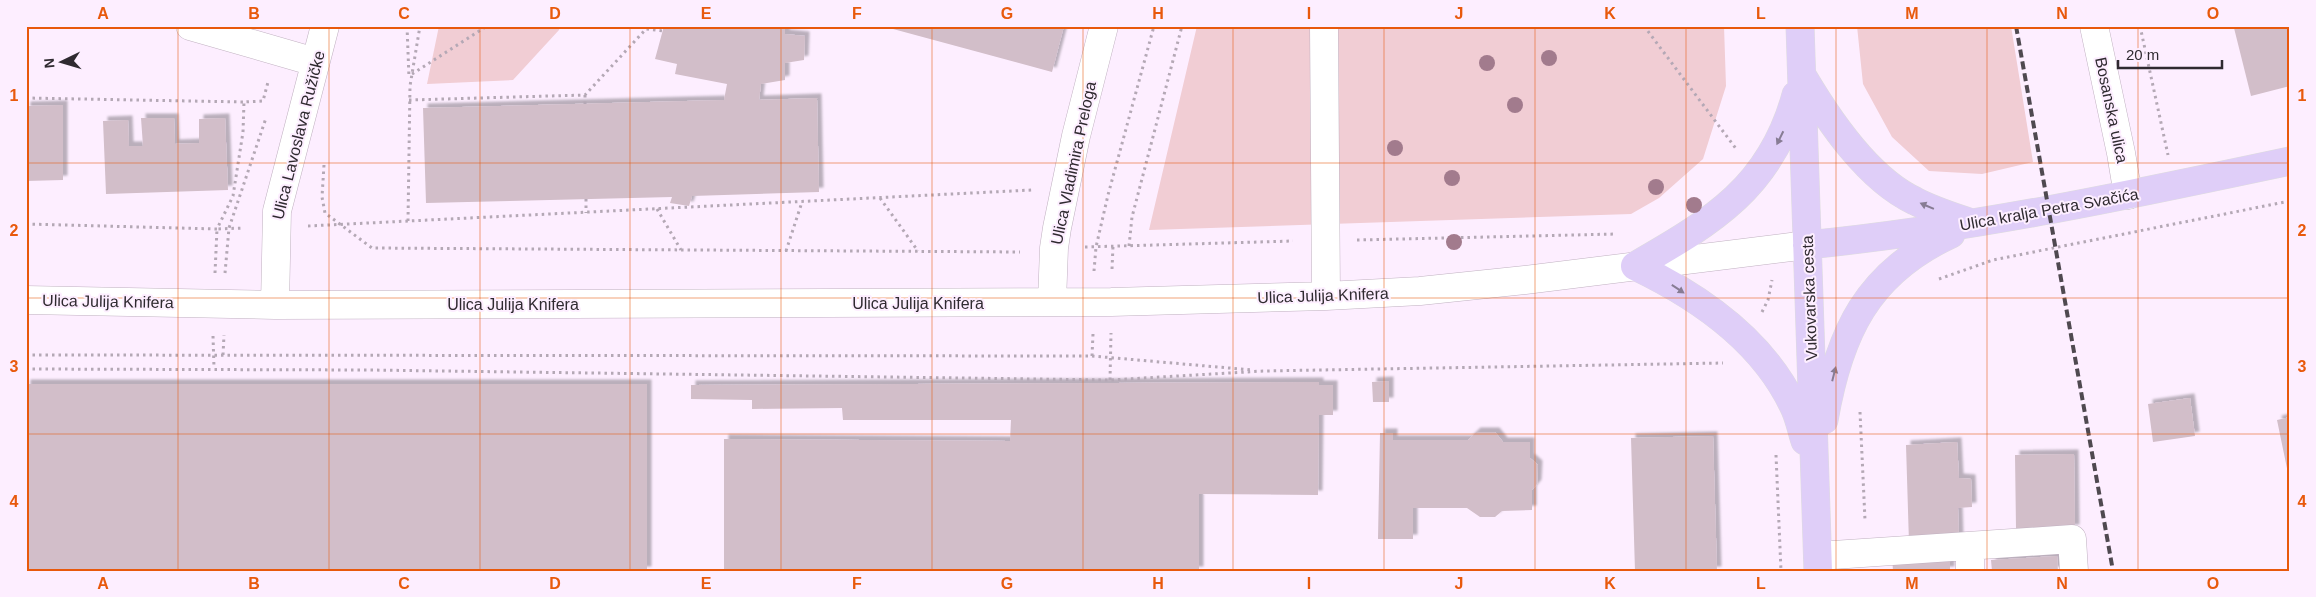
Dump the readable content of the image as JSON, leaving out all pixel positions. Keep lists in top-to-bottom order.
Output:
{
  "streets": {
    "main road": ["Ulica kralja Petra Svačića", "Vukovarska cesta"],
    "street": [
      "Bosanska ulica",
      "Ulica Lavoslava Ružičke",
      "Ulica Vladimira Preloga",
      "Ulica Julija Knifera"
    ]
  },
  "crossings": [
    ["Bosanska ulica", "Ulica kralja Petra Svačića"],
    ["Ulica Lavoslava Ružičke", "Ulica Julija Knifera"],
    ["Ulica Vladimira Preloga", "Ulica Julija Knifera"],
    ["Ulica kralja Petra Svačića", "Ulica Julija Knifera"],
    ["Ulica kralja Petra Svačića", "Vukovarska cesta"],
    ["Ulica Julija Knifera", "Vukovarska cesta"]
  ],
  "scale_bar": "20 m",
  "north": "left",
  "grid": {
    "columns": [
      "A",
      "B",
      "C",
      "D",
      "E",
      "F",
      "G",
      "H",
      "I",
      "J",
      "K",
      "L",
      "M",
      "N",
      "O"
    ],
    "rows": [
      "1",
      "2",
      "3",
      "4"
    ]
  }
}
